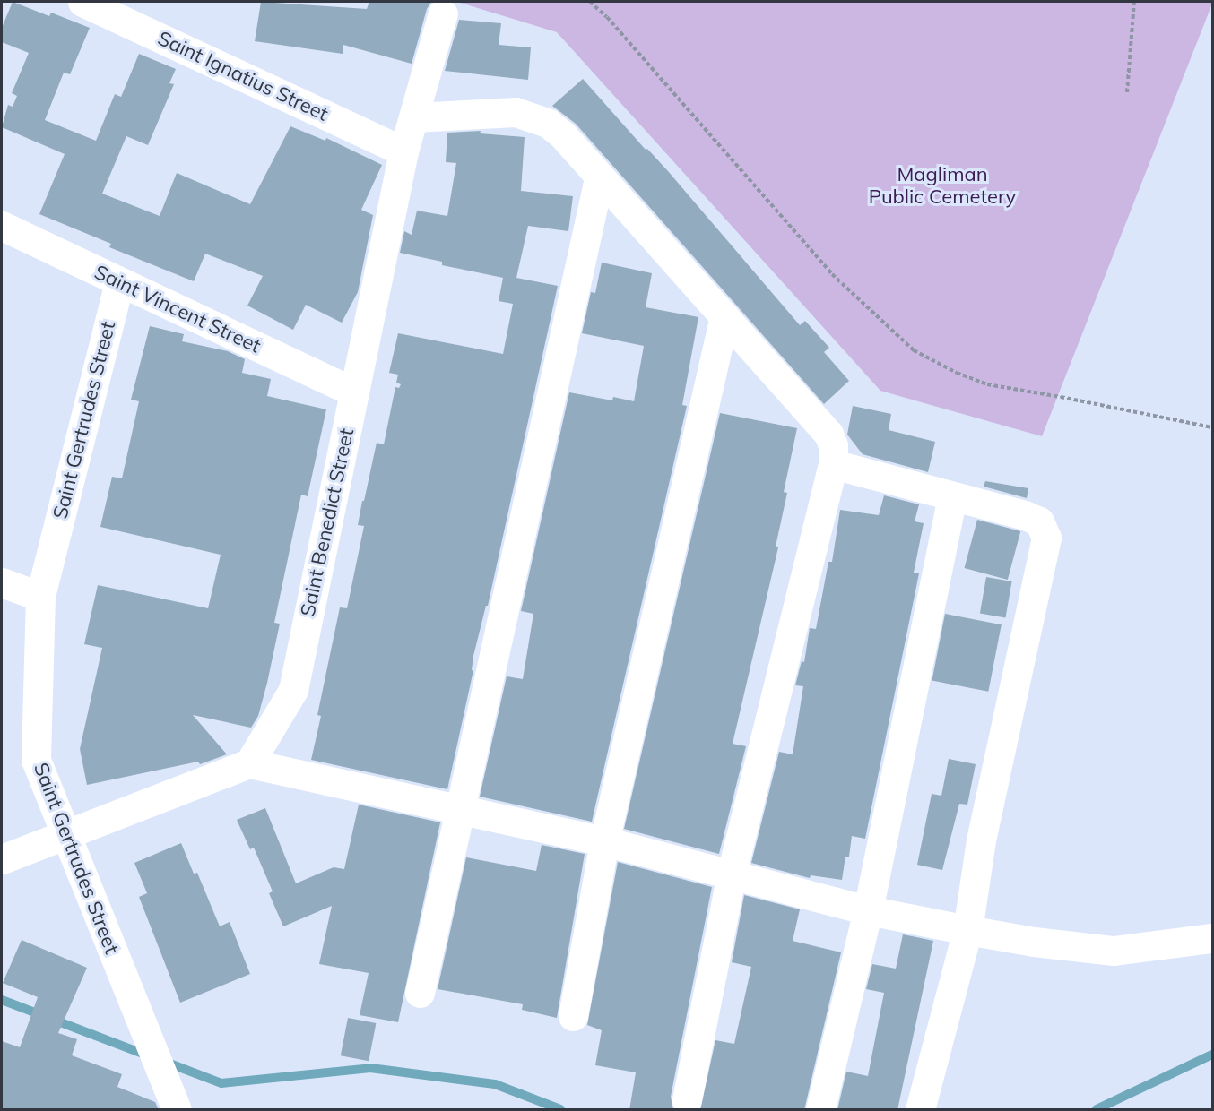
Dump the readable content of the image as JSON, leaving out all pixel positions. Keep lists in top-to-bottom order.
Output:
{
  "streets": {
    "street": [
      "Saint Ignatius Street",
      "Saint Vincent Street",
      "Saint Gertrudes Street",
      "Saint Benedict Street"
    ]
  },
  "crossings": [
    ["Saint Ignatius Street", "Saint Benedict Street"],
    ["Saint Vincent Street", "Saint Gertrudes Street"],
    ["Saint Vincent Street", "Saint Benedict Street"]
  ],
  "parks": ["Magliman Public Cemetery"]
}
